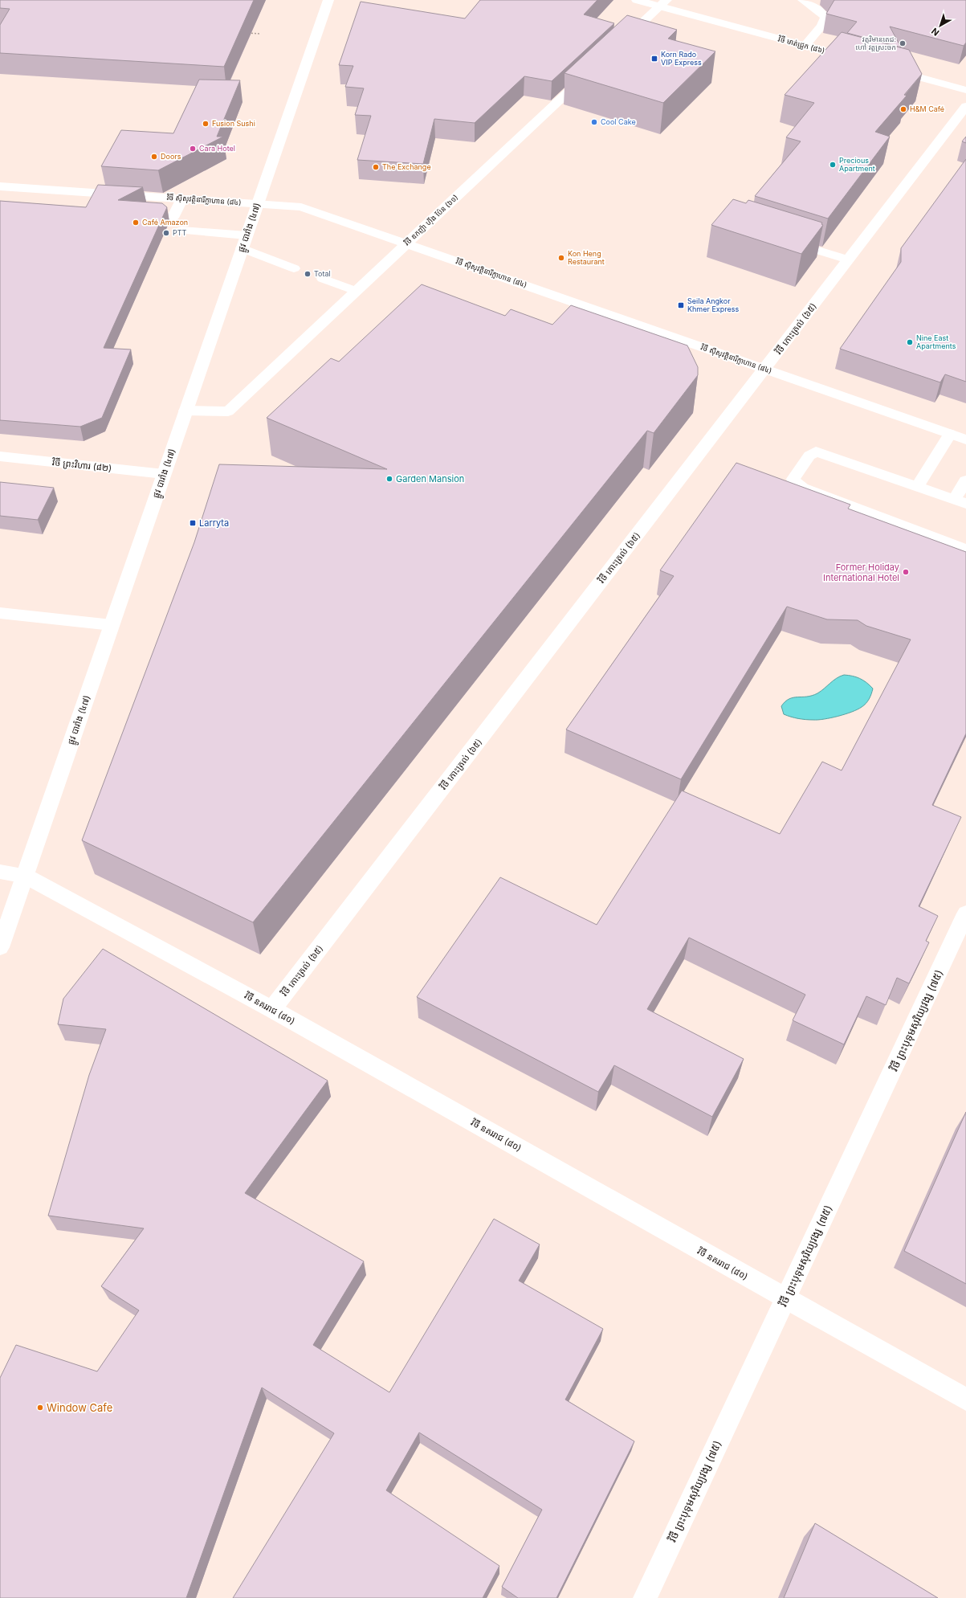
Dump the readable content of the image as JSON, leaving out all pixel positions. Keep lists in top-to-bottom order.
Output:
{
  "streets": {
    "street": [
      "វិថី មាត់ជ្រូក (៨៦)",
      "វិថី ស៊ីសុវត្ថិនារីក្លាហាន (៨៤)",
      "វិថី ឧកញ៉ា ហ៊ីង ប៉ែន (៦១)",
      "ផ្លូវ បារាំង (៤៧)",
      "វិថី កោះត្រល់ (៦៥)",
      "វិថី ព្រះវិហារ (៨២)",
      "វិថី នគររាជ (៨០)",
      "វិថី ព្រះបុទុមសុរិយ្យវង្ស (៧៥)"
    ]
  },
  "crossings": [
    ["វិថី ស៊ីសុវត្ថិនារីក្លាហាន (៨៤)", "វិថី ឧកញ៉ា ហ៊ីង ប៉ែន (៦១)"],
    ["វិថី ស៊ីសុវត្ថិនារីក្លាហាន (៨៤)", "ផ្លូវ បារាំង (៤៧)"],
    ["វិថី ស៊ីសុវត្ថិនារីក្លាហាន (៨៤)", "វិថី កោះត្រល់ (៦៥)"],
    ["វិថី ឧកញ៉ា ហ៊ីង ប៉ែន (៦១)", "ផ្លូវ បារាំង (៤៧)"],
    ["ផ្លូវ បារាំង (៤៧)", "វិថី ព្រះវិហារ (៨២)"],
    ["ផ្លូវ បារាំង (៤៧)", "វិថី នគររាជ (៨០)"],
    ["វិថី កោះត្រល់ (៦៥)", "វិថី នគររាជ (៨០)"],
    ["វិថី នគររាជ (៨០)", "វិថី ព្រះបុទុមសុរិយ្យវង្ស (៧៥)"]
  ],
  "places": {
    "other": [
      "វត្តវិមានតេជៈ ហៅ វត្តស្រះចក",
      "H&M Café",
      "Cool Cake",
      "Fusion Sushi",
      "Cara Hotel",
      "Doors",
      "Precious Apartment",
      "The Exchange",
      "Café Amazon",
      "PTT",
      "Kon Heng Restaurant",
      "Total",
      "Nine East Apartments",
      "Garden Mansion",
      "Former Holiday International Hotel",
      "Window Cafe"
    ],
    "transit": ["Korn Rado VIP Express", "Seila Angkor Khmer Express", "Larryta"]
  },
  "north": "bottom left"
}
